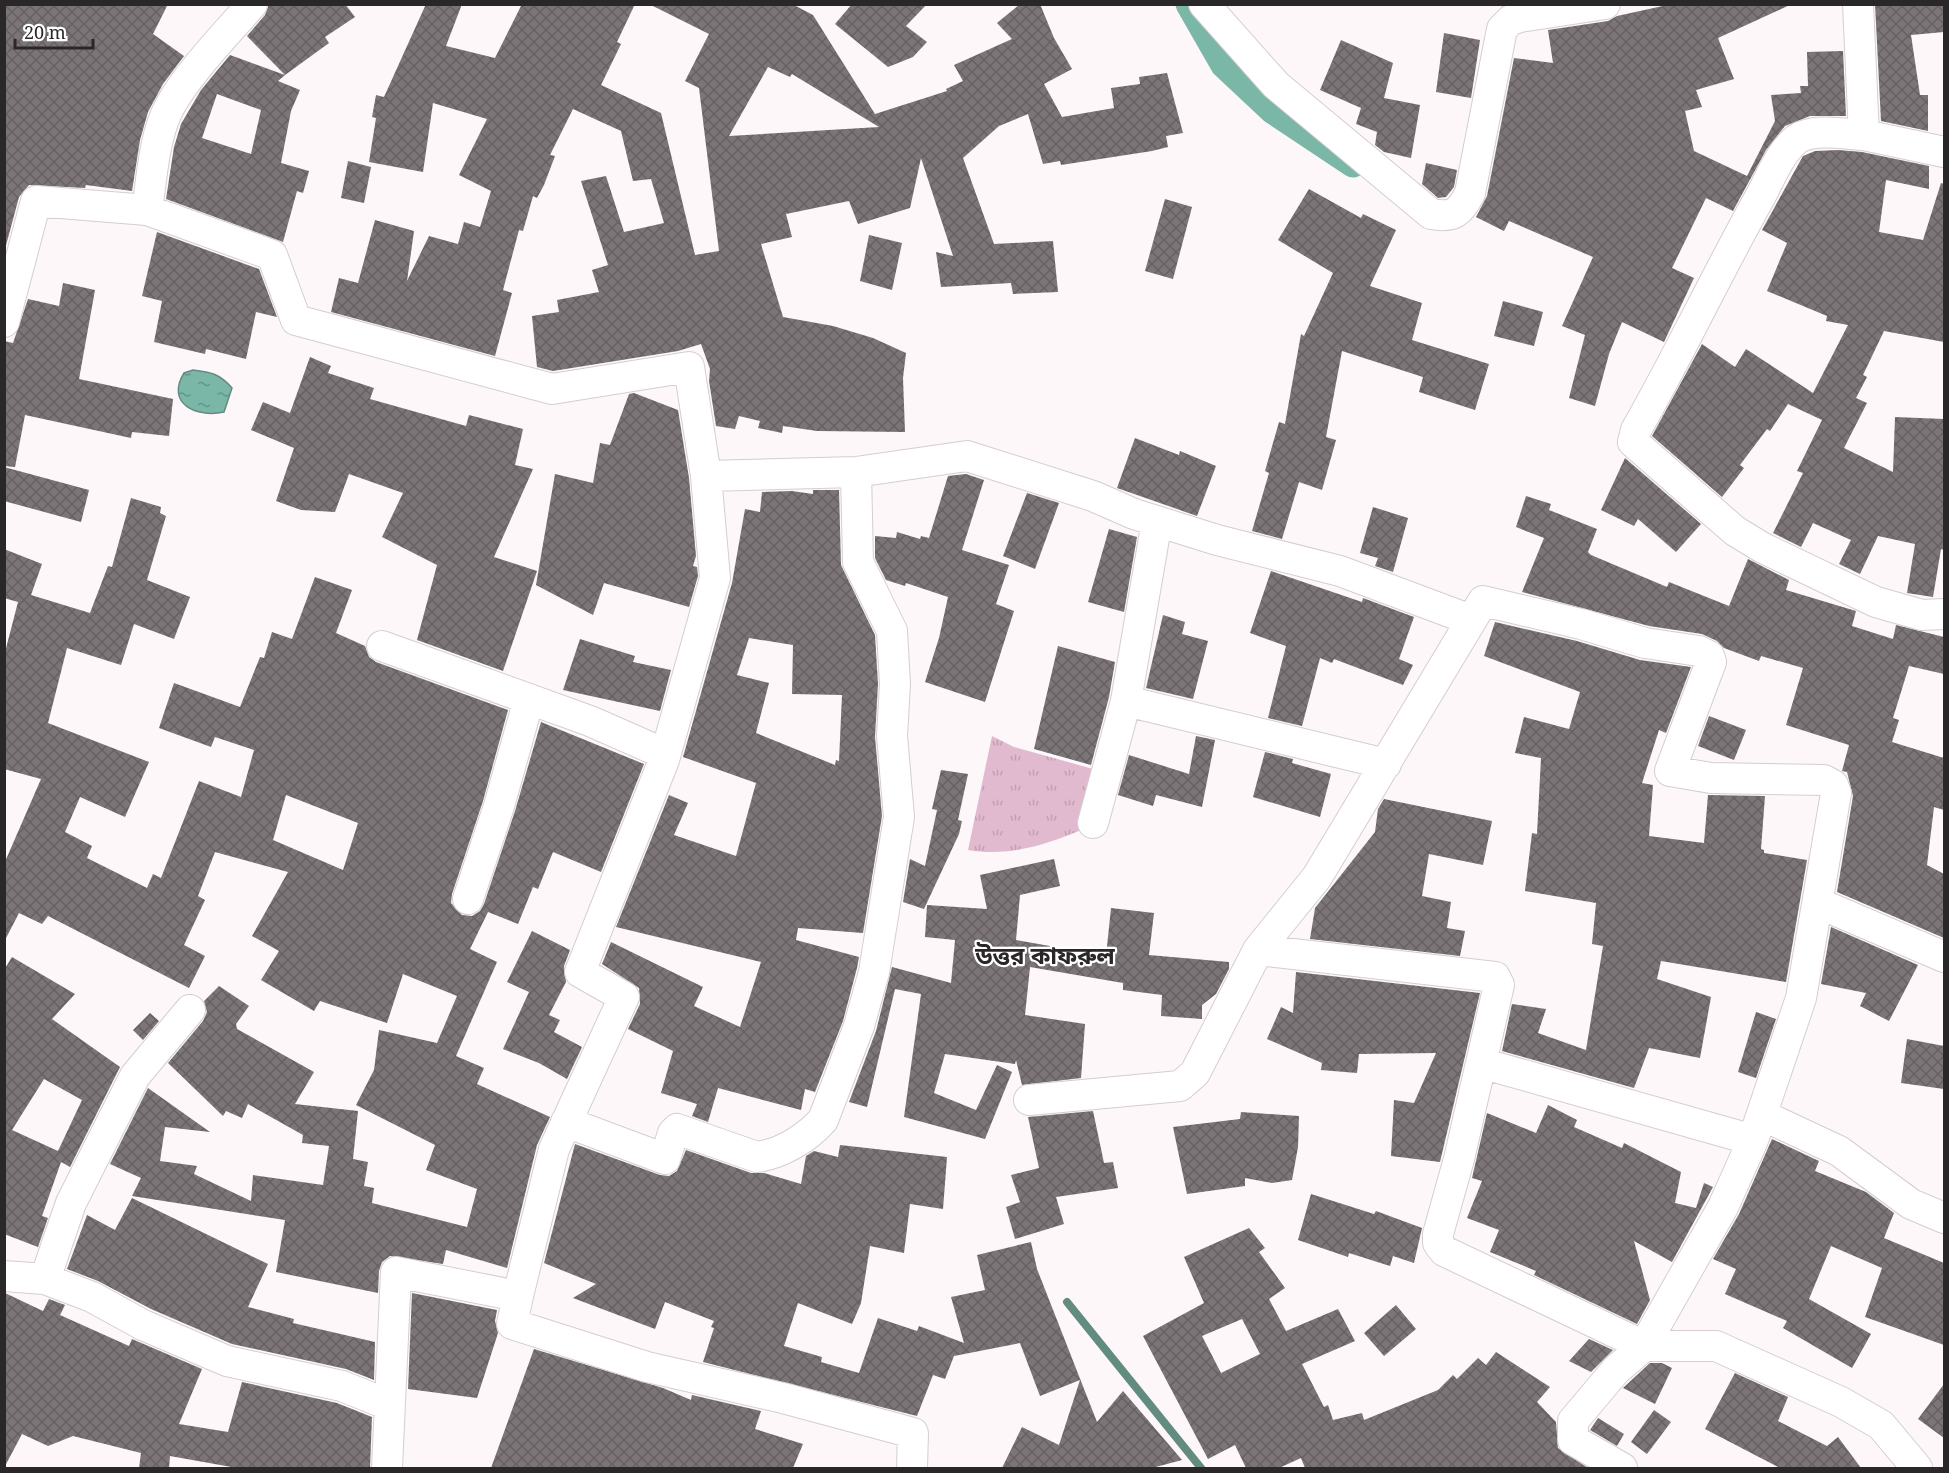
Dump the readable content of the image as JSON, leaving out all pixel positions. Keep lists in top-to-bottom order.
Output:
{
  "districts": ["উত্তর কাফরুল"],
  "scale_bar": "20 m"
}
